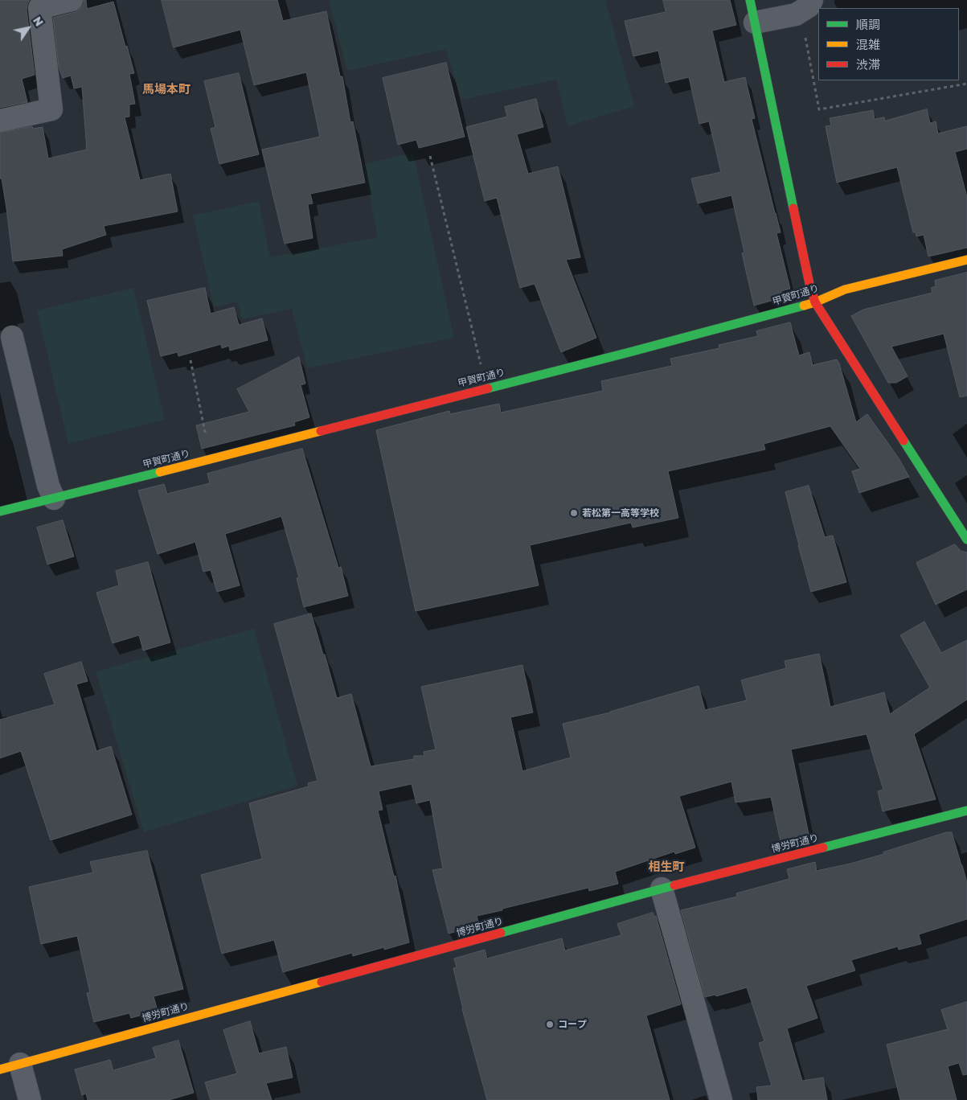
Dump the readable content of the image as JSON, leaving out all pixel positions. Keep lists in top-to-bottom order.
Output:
{
  "streets": {
    "street": ["甲賀町通り", "博労町通り"]
  },
  "districts": ["馬場本町", "相生町"],
  "places": ["若松第一高等学校", "コープ"],
  "legend": ["順調", "混雑", "渋滞"],
  "north": "top right"
}
